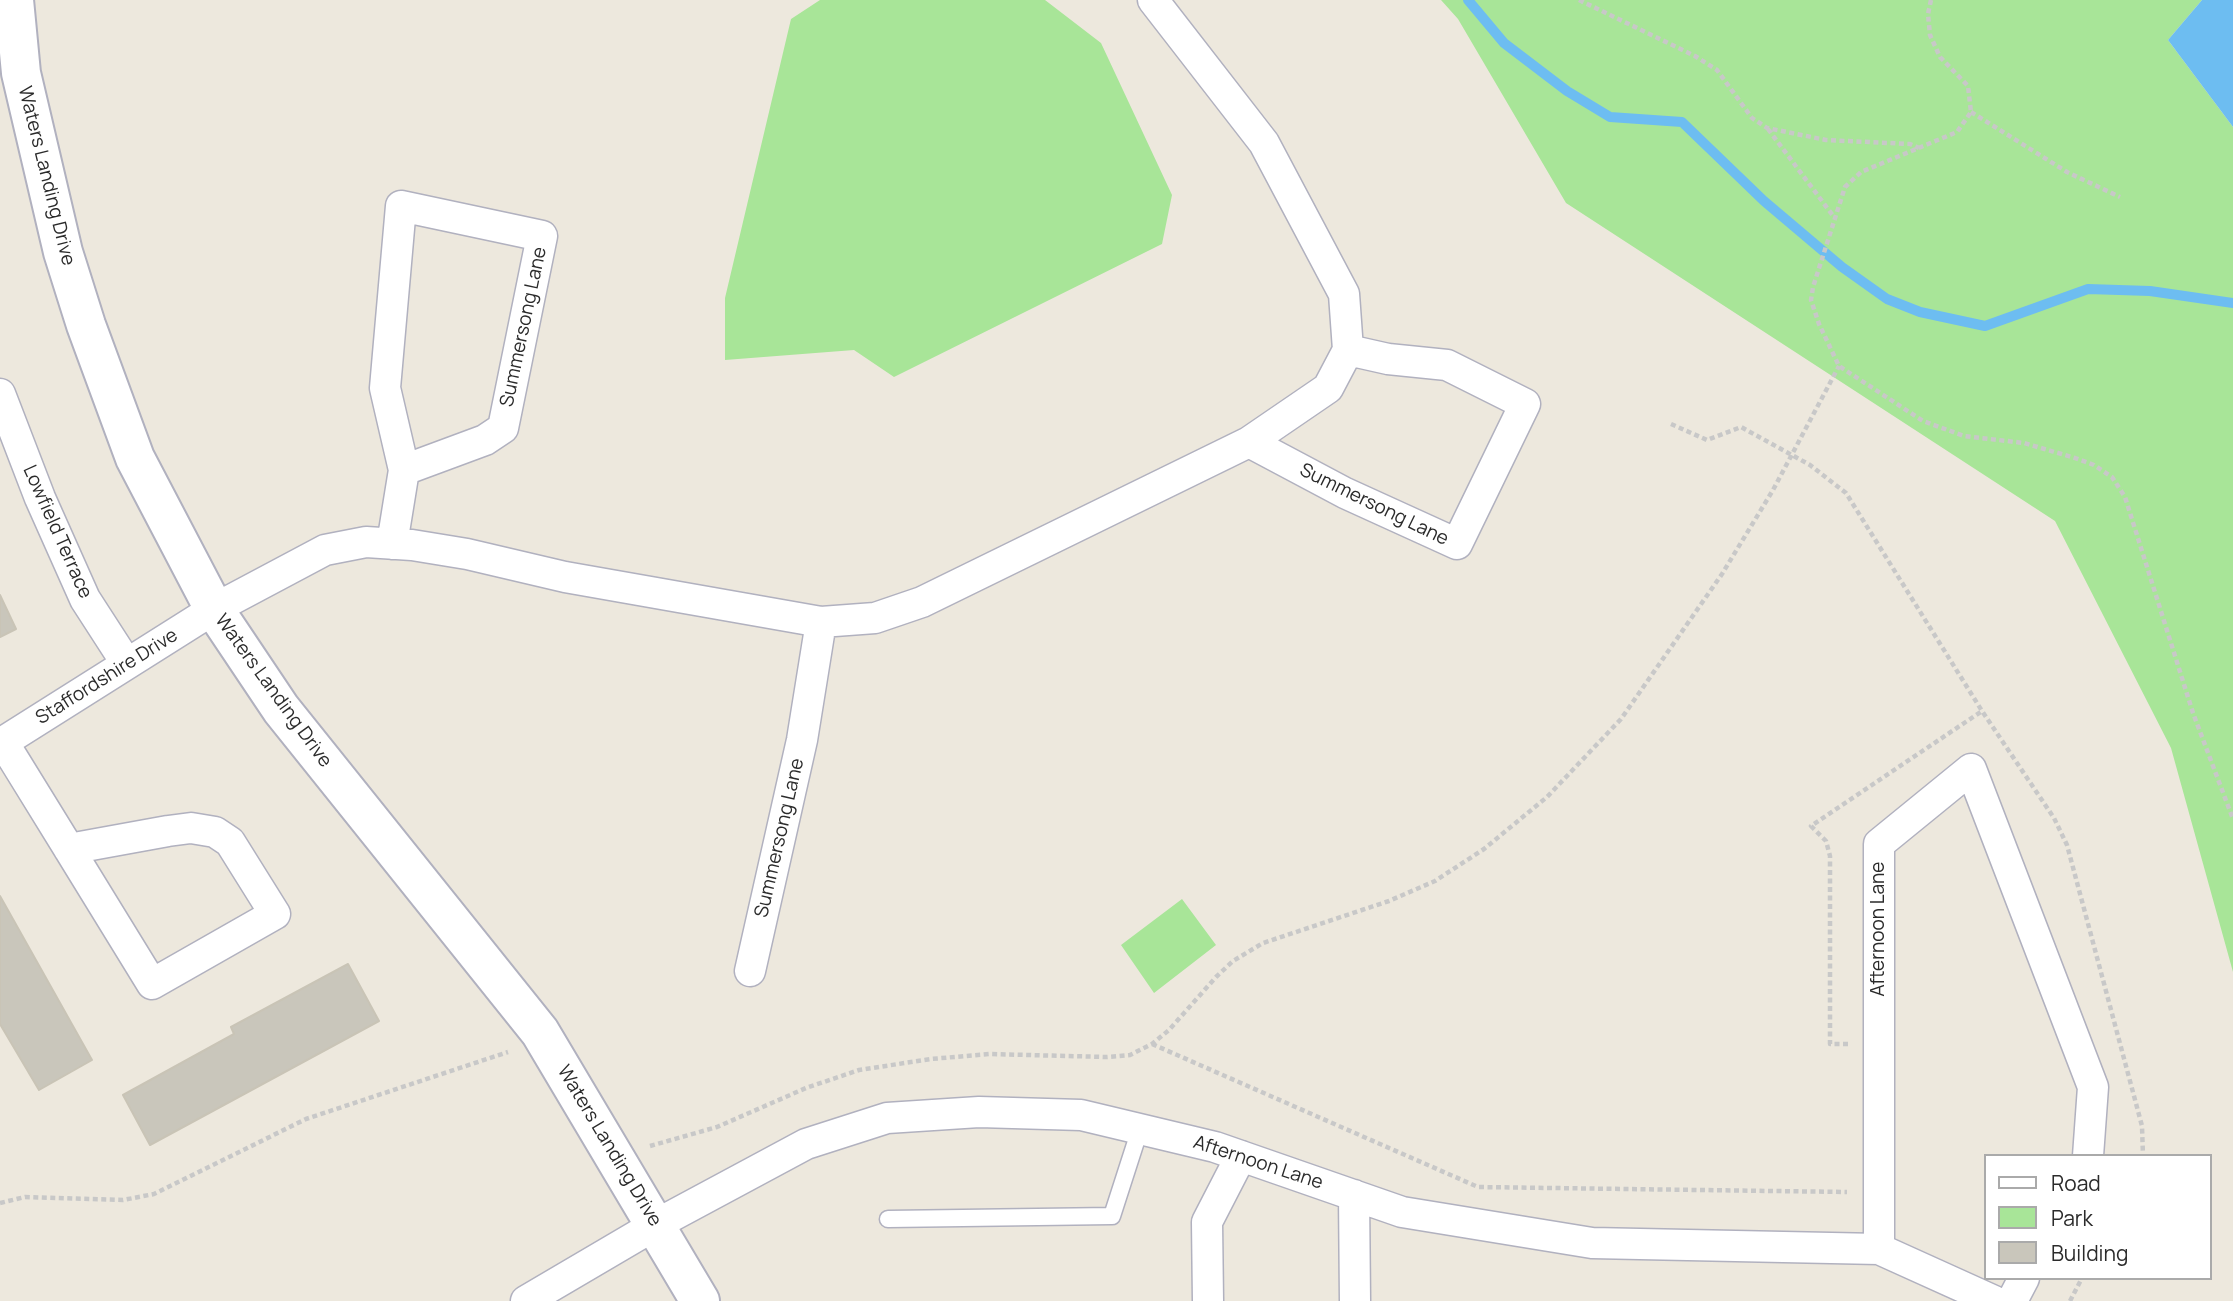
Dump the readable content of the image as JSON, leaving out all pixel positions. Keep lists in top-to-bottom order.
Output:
{
  "streets": {
    "street": [
      "Waters Landing Drive",
      "Summersong Lane",
      "Lowfield Terrace",
      "Staffordshire Drive",
      "Afternoon Lane"
    ]
  },
  "crossings": [
    ["Waters Landing Drive", "Staffordshire Drive"],
    ["Waters Landing Drive", "Afternoon Lane"],
    ["Lowfield Terrace", "Staffordshire Drive"]
  ],
  "legend": ["Road", "Park", "Building"]
}
